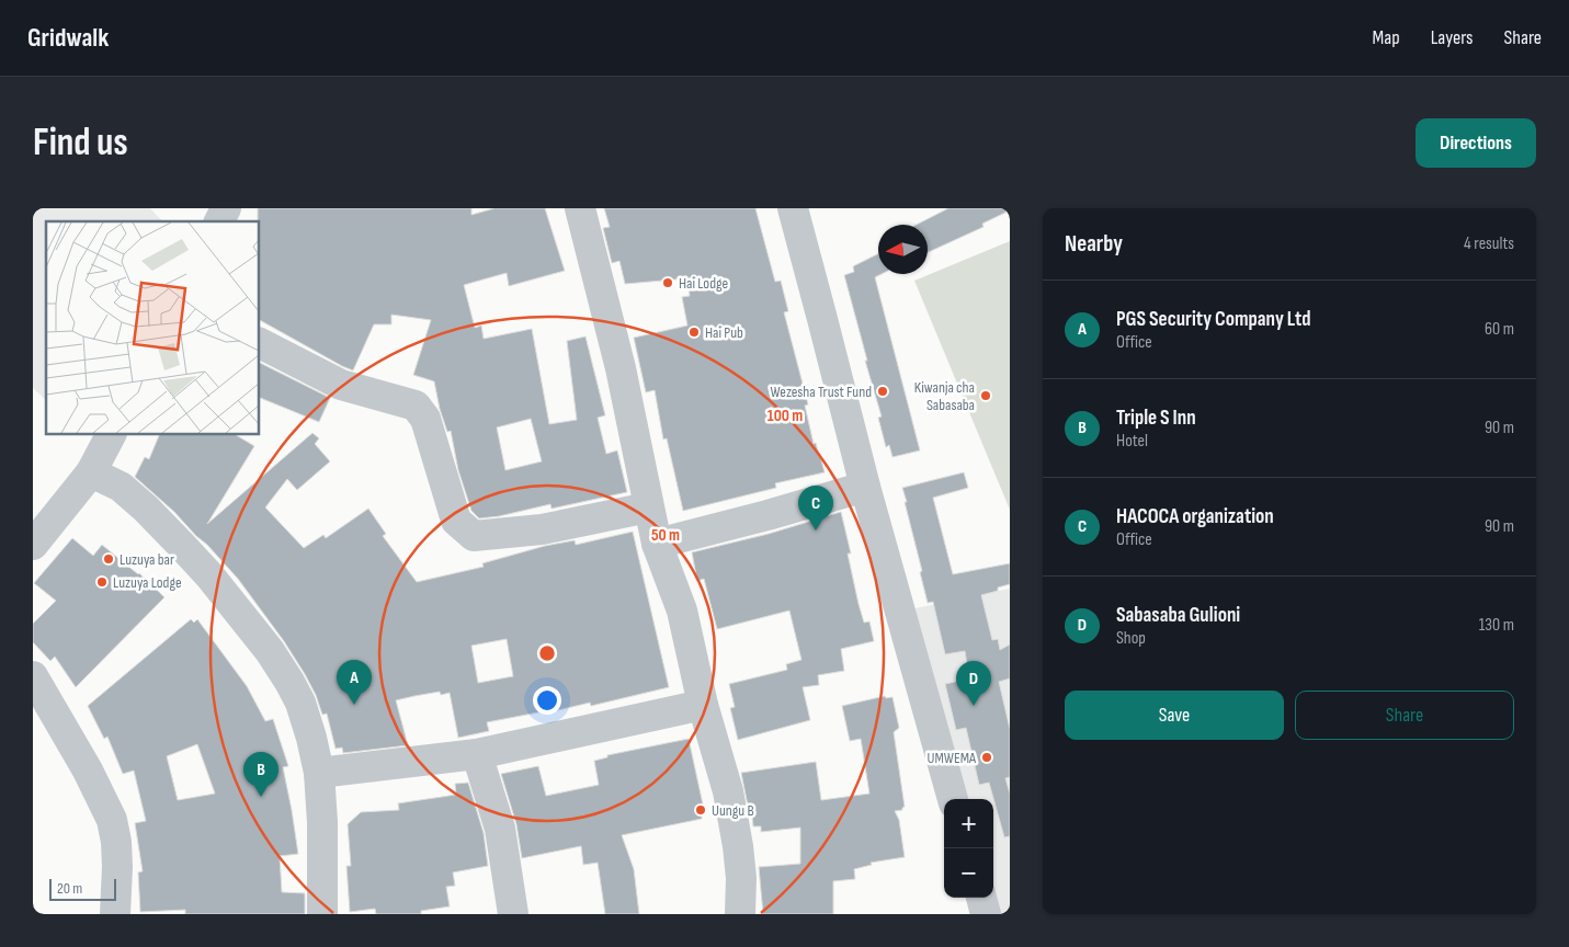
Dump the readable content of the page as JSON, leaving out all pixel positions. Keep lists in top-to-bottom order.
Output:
{
  "places": [
    "Hai Lodge",
    "Hai Pub",
    "Wezesha Trust Fund",
    "Kiwanja cha Sabasaba",
    "Luzuya bar",
    "Luzuya Lodge",
    "UMWEMA",
    "Uungu B"
  ],
  "scale_bar": "20 m",
  "north": "left",
  "page": {
    "header": "Gridwalk",
    "nav": ["Map", "Layers", "Share"],
    "buttons": [
      "Directions",
      ["Save", "Share"]
    ],
    "title": "Find us",
    "heading": ["Nearby", "4 results"],
    "list": [
      {
        "mark": "A",
        "name": "PGS Security Company Ltd",
        "note": "Office",
        "value": "60 m"
      },
      {
        "mark": "B",
        "name": "Triple S Inn",
        "note": "Hotel",
        "value": "90 m"
      },
      {
        "mark": "C",
        "name": "HACOCA organization",
        "note": "Office",
        "value": "90 m"
      },
      {
        "mark": "D",
        "name": "Sabasaba Gulioni",
        "note": "Shop",
        "value": "130 m"
      }
    ],
    "pins": [
      "C",
      "A",
      "D",
      "B"
    ],
    "map_buttons": ["+", "−"],
    "scale": "20 m"
  },
  "rings": ["100 m", "50 m"]
}
